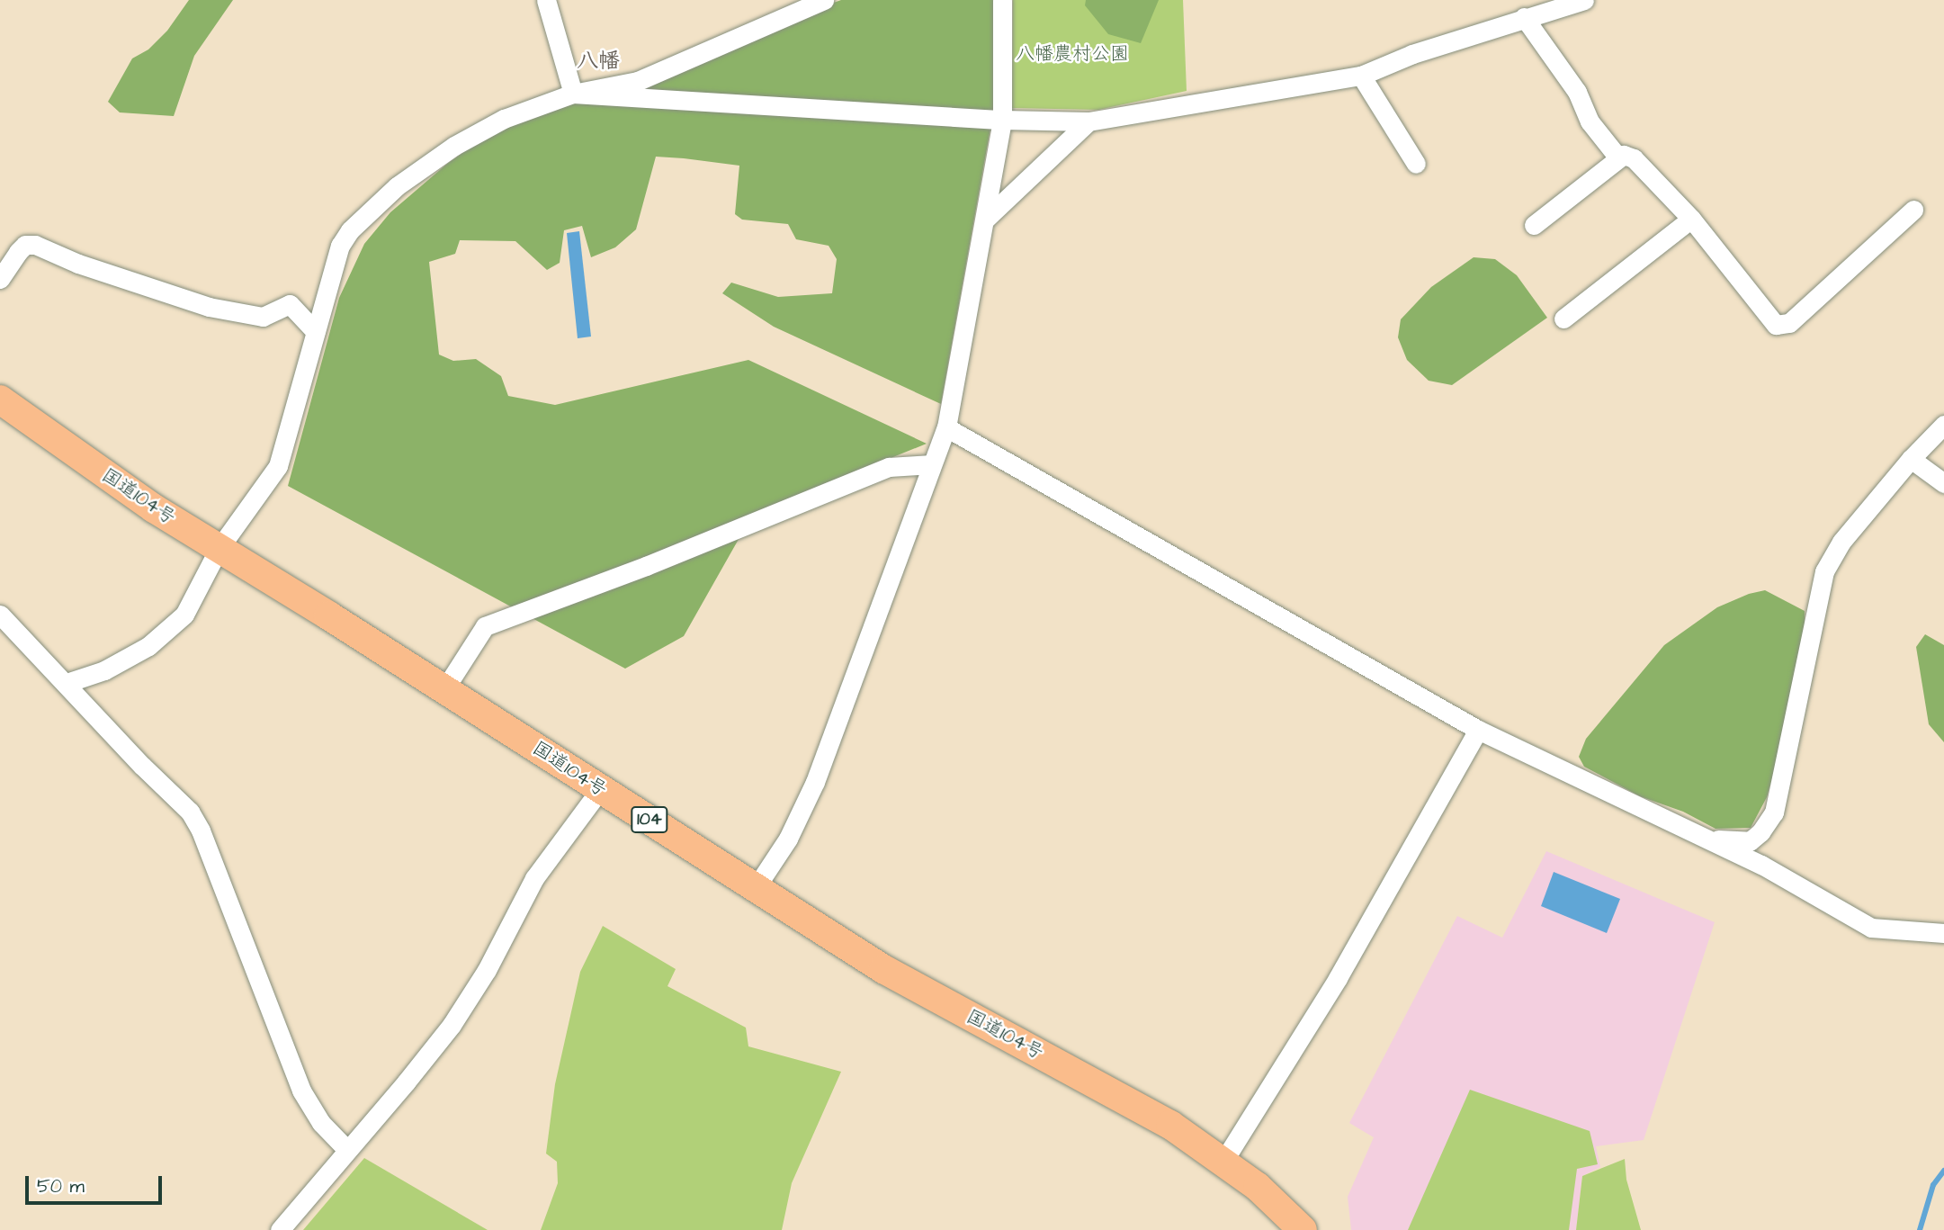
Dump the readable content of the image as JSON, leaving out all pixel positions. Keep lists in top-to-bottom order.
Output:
{
  "streets": {
    "highway": ["国道104号", "104"]
  },
  "districts": ["八幡"],
  "parks": ["八幡農村公園"],
  "scale_bar": "50 m"
}
